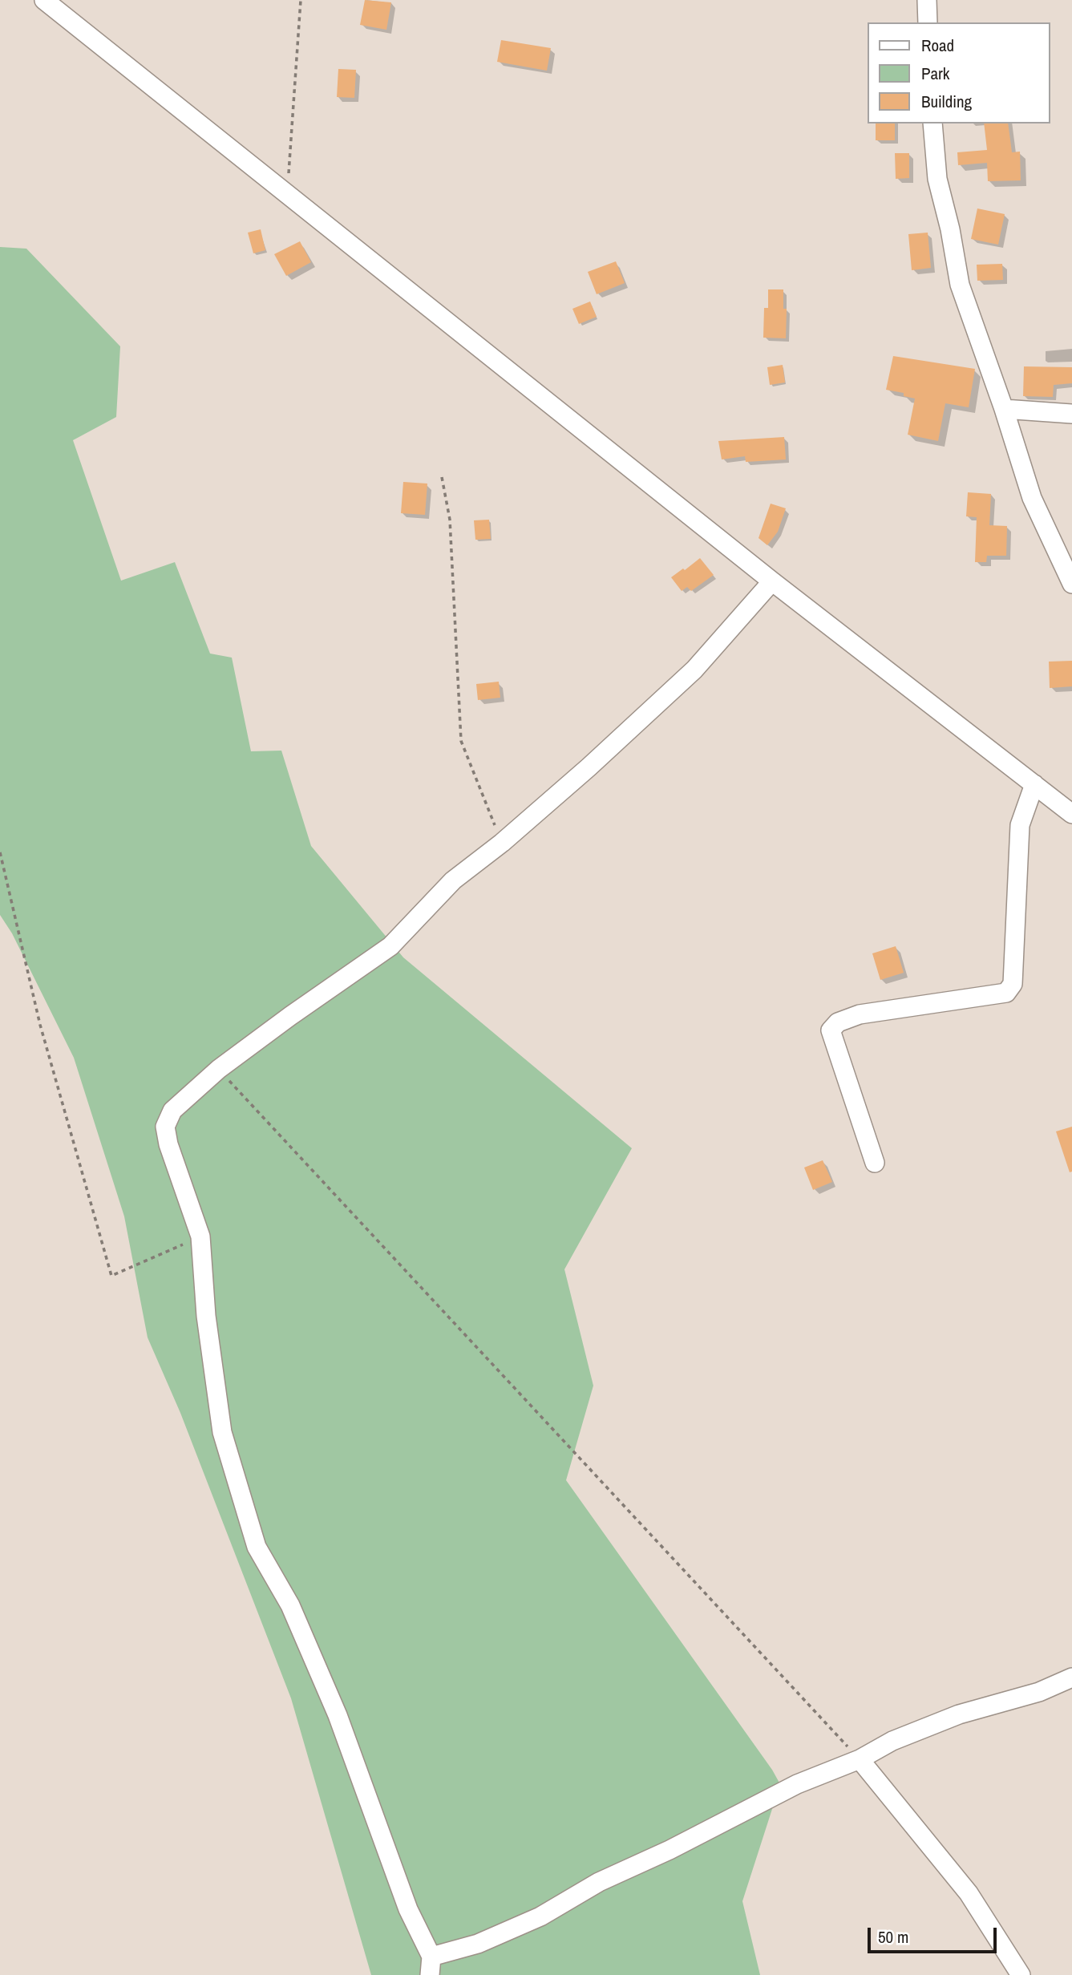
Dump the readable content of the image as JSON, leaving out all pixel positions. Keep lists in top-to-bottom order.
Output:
{
  "legend": ["Road", "Park", "Building"],
  "scale_bar": "50 m"
}
